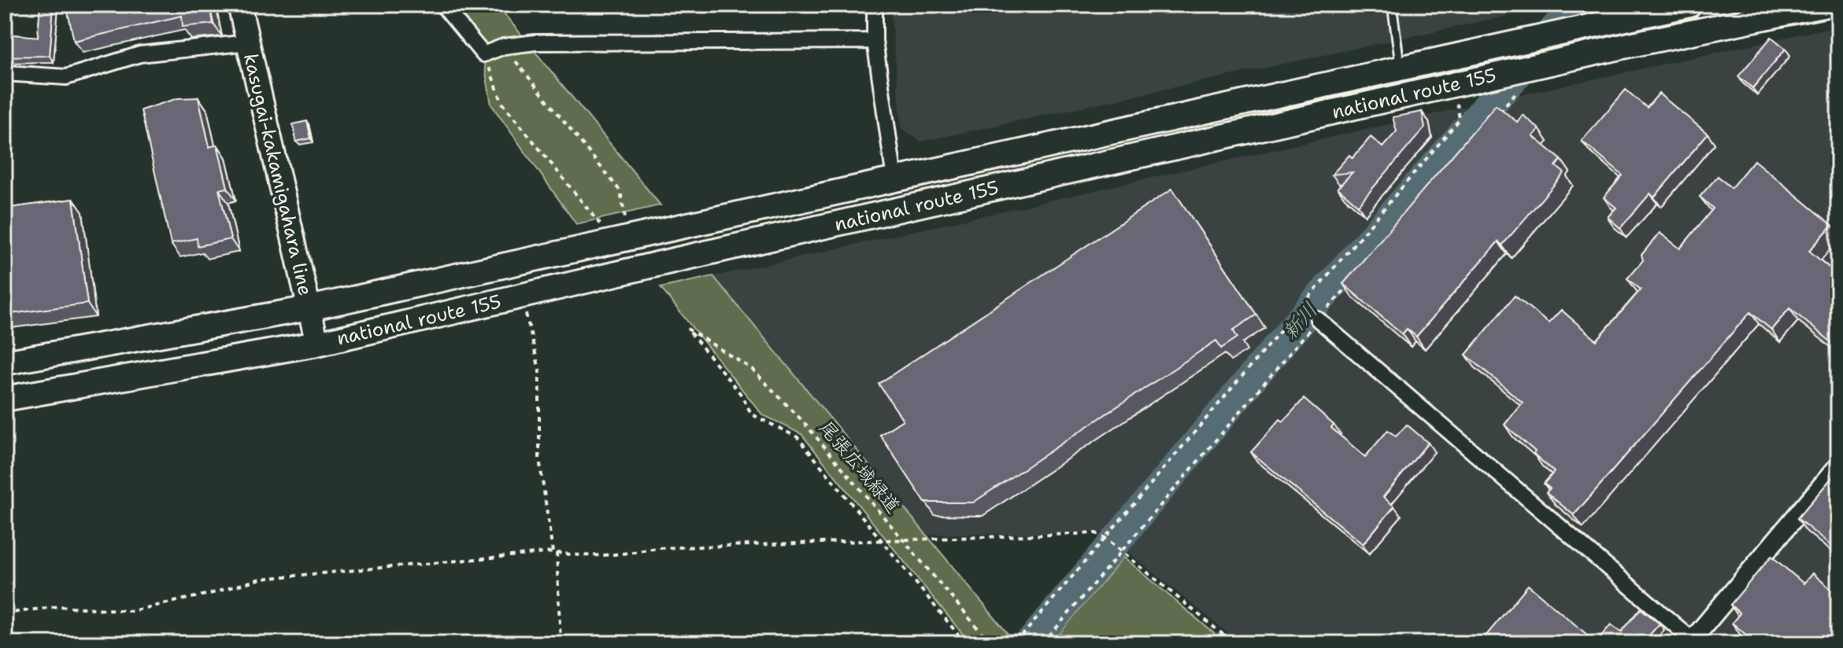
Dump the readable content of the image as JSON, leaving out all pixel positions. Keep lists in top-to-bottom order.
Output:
{
  "streets": {
    "highway": ["national route 155"],
    "main road": ["kasugai-kakamigahara line"],
    "path": ["尾張広域緑道"]
  },
  "crossings": [
    ["national route 155", "kasugai-kakamigahara line"]
  ],
  "water": ["新川"]
}
